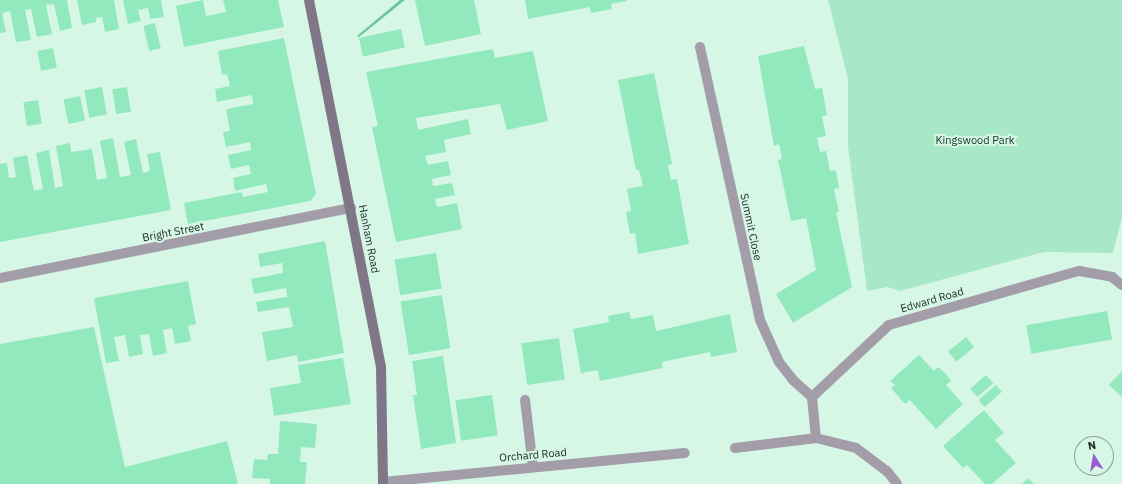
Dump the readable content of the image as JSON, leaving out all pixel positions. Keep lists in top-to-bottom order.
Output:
{
  "streets": {
    "main road": ["Hanham Road"],
    "street": [
      "Summit Close",
      "Bright Street",
      "Edward Road",
      "Orchard Road"
    ]
  },
  "crossings": [
    ["Summit Close", "Edward Road"],
    ["Bright Street", "Hanham Road"],
    ["Hanham Road", "Orchard Road"]
  ],
  "parks": ["Kingswood Park"],
  "north": "top"
}
